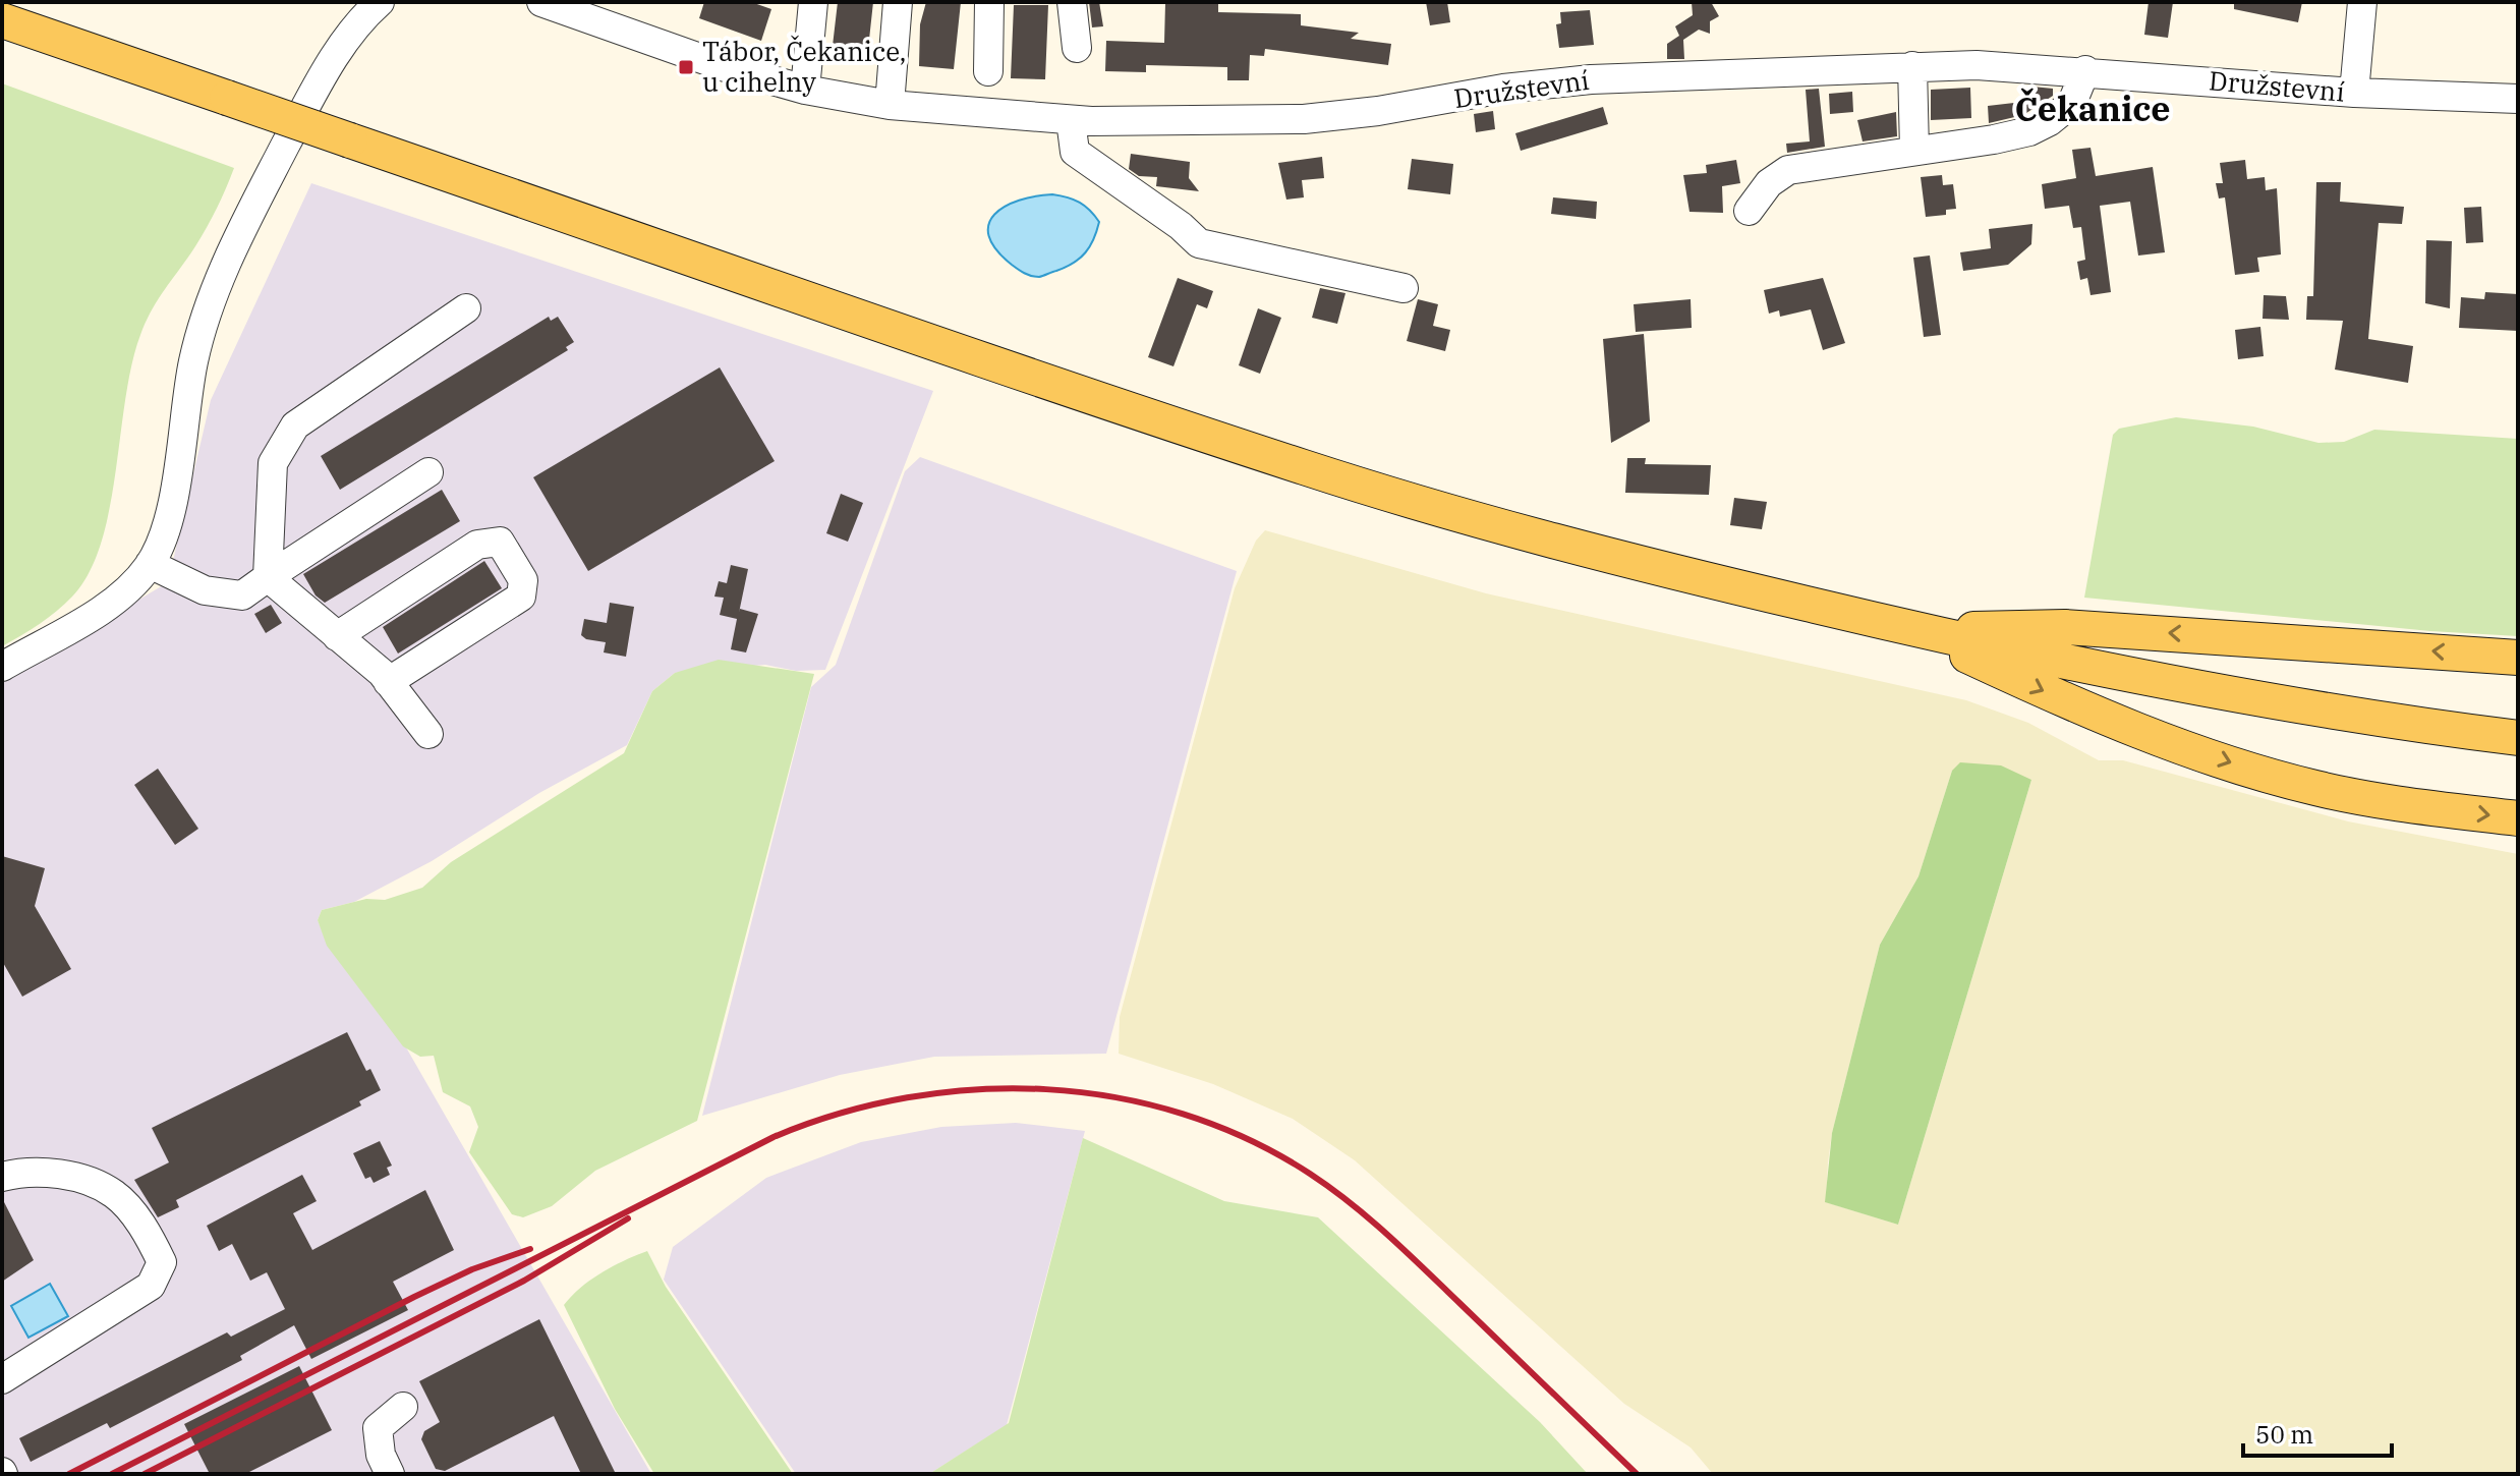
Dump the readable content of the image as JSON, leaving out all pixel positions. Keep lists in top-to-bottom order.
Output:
{
  "streets": {
    "street": ["Družstevní"]
  },
  "districts": ["Čekanice"],
  "places": {
    "transit": ["Tábor, Čekanice, u cihelny"]
  },
  "scale_bar": "50 m"
}
